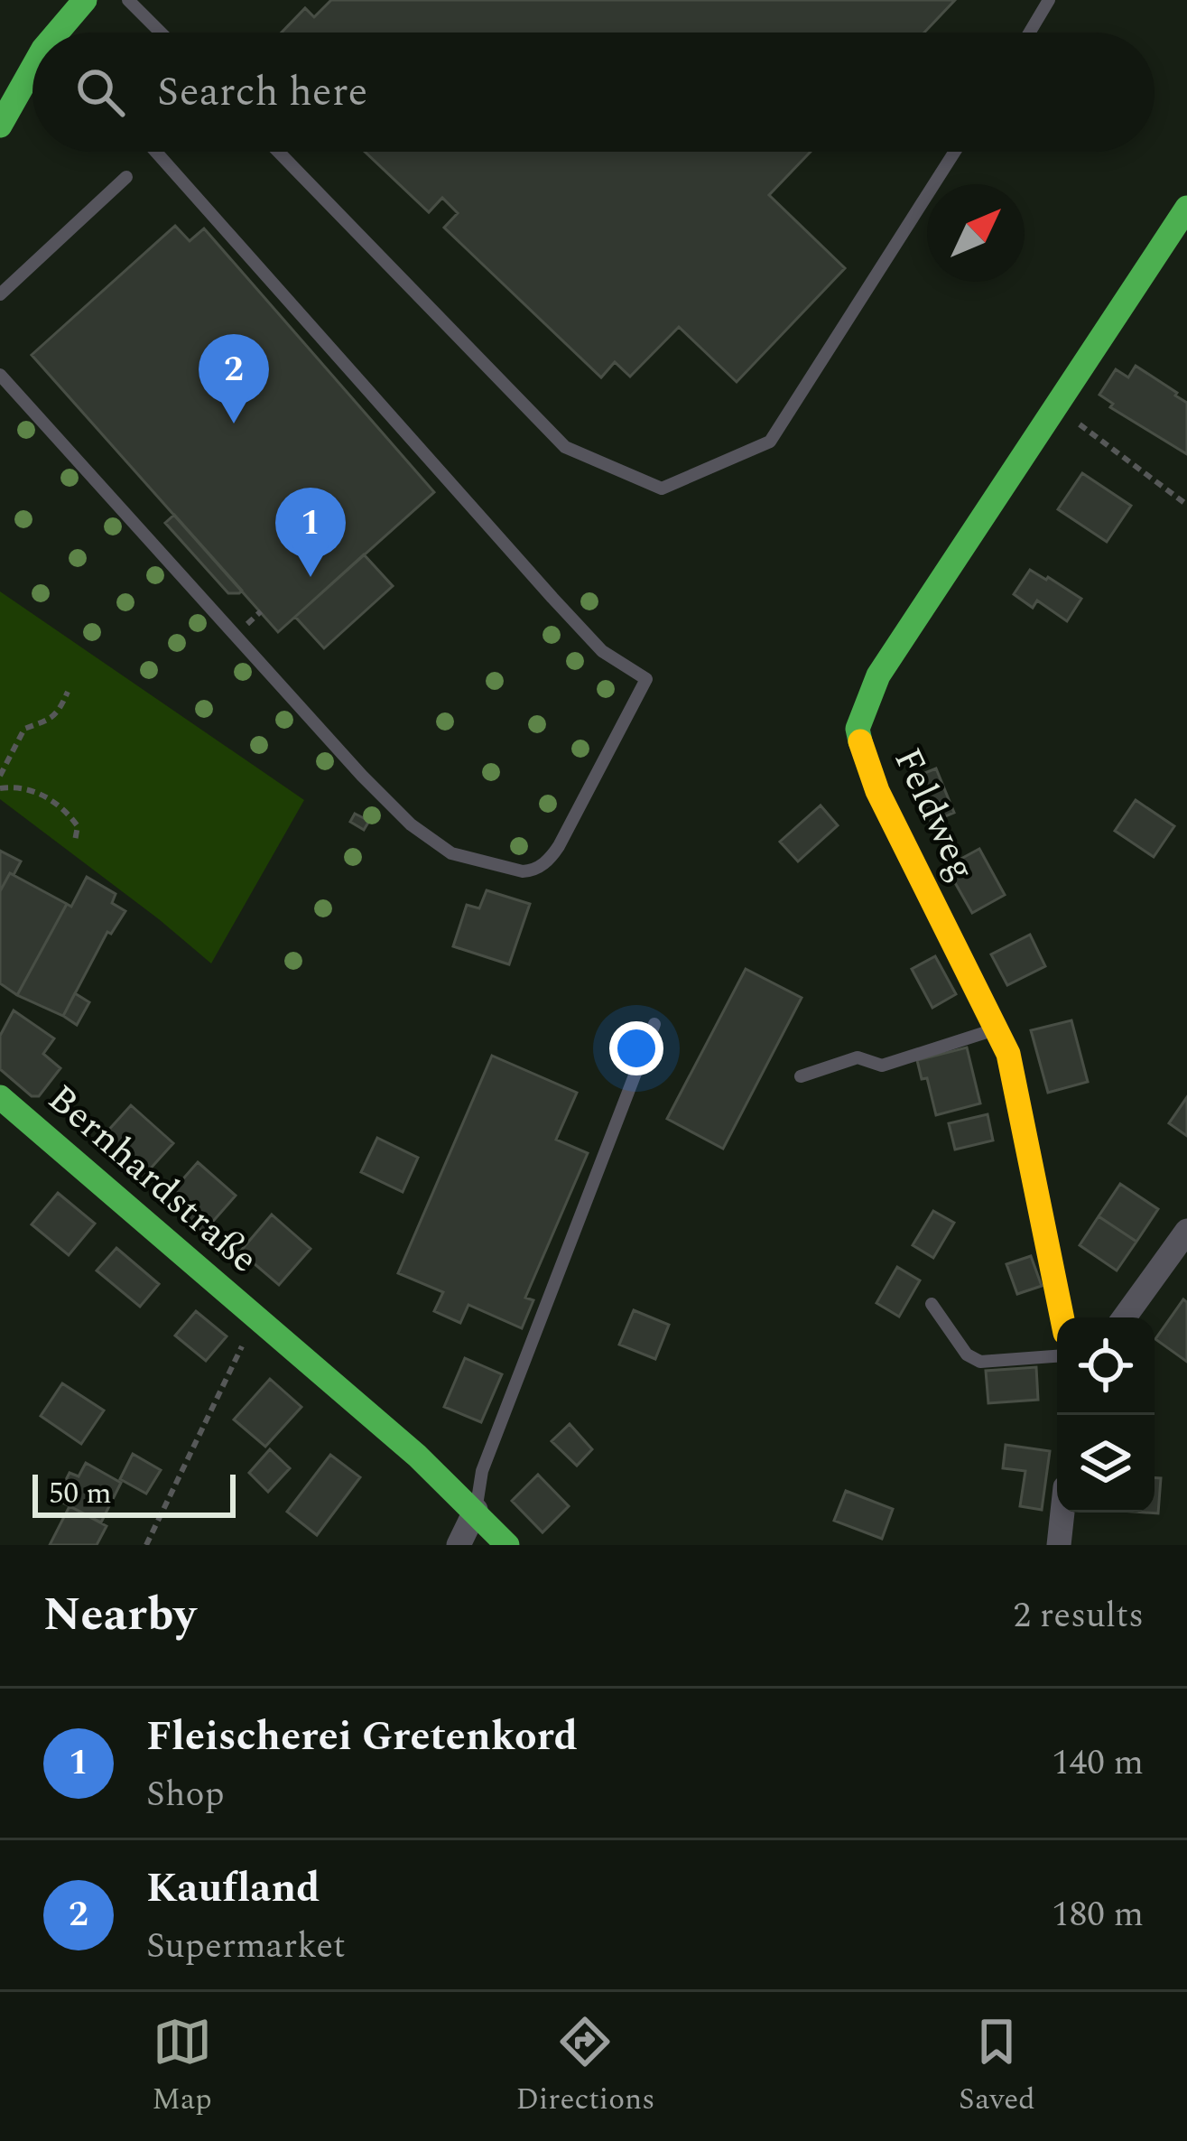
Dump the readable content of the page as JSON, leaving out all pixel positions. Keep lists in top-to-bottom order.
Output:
{
  "streets": {
    "street": ["Feldweg", "Bernhardstraße"]
  },
  "scale_bar": "50 m",
  "north": "top right",
  "page": {
    "search": "Search here",
    "pins": ["2", "1"],
    "scale": "50 m",
    "heading": ["Nearby", "2 results"],
    "list": [
      {
        "mark": "1",
        "name": "Fleischerei Gretenkord",
        "note": "Shop",
        "value": "140 m"
      },
      {
        "mark": "2",
        "name": "Kaufland",
        "note": "Supermarket",
        "value": "180 m"
      }
    ],
    "nav": ["Map", "Directions", "Saved"]
  }
}
